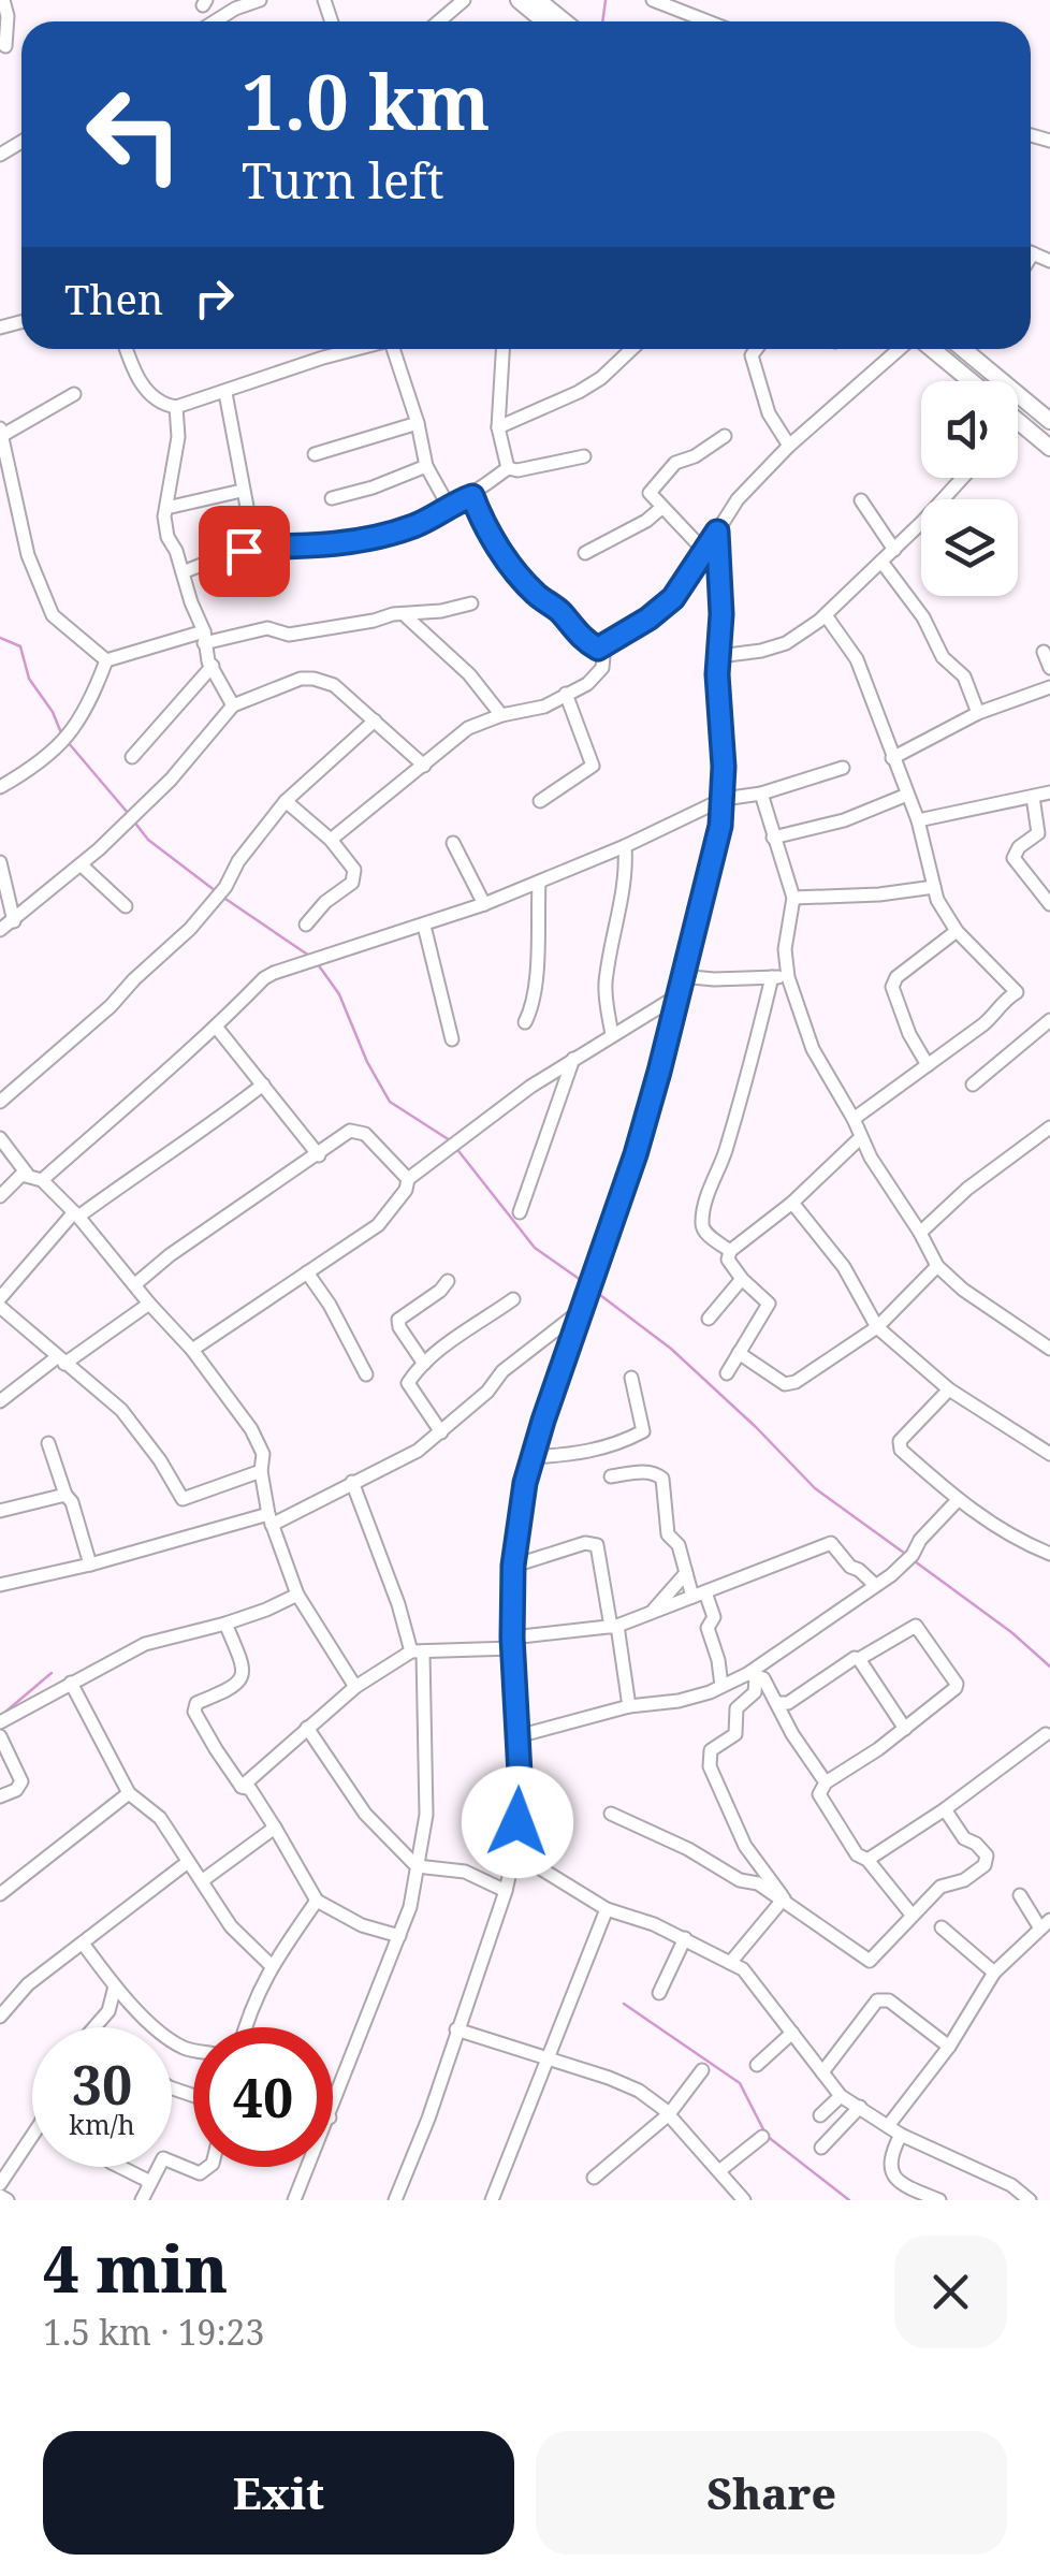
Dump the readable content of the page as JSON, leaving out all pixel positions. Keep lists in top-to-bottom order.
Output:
{
  "page": {
    "turn": ["1.0 km", "Turn left"],
    "then": "Then",
    "speed": "30 km/h",
    "limit": "40",
    "heading": ["4 min", "1.5 km · 19:23"],
    "buttons": ["Exit", "Share"]
  }
}
